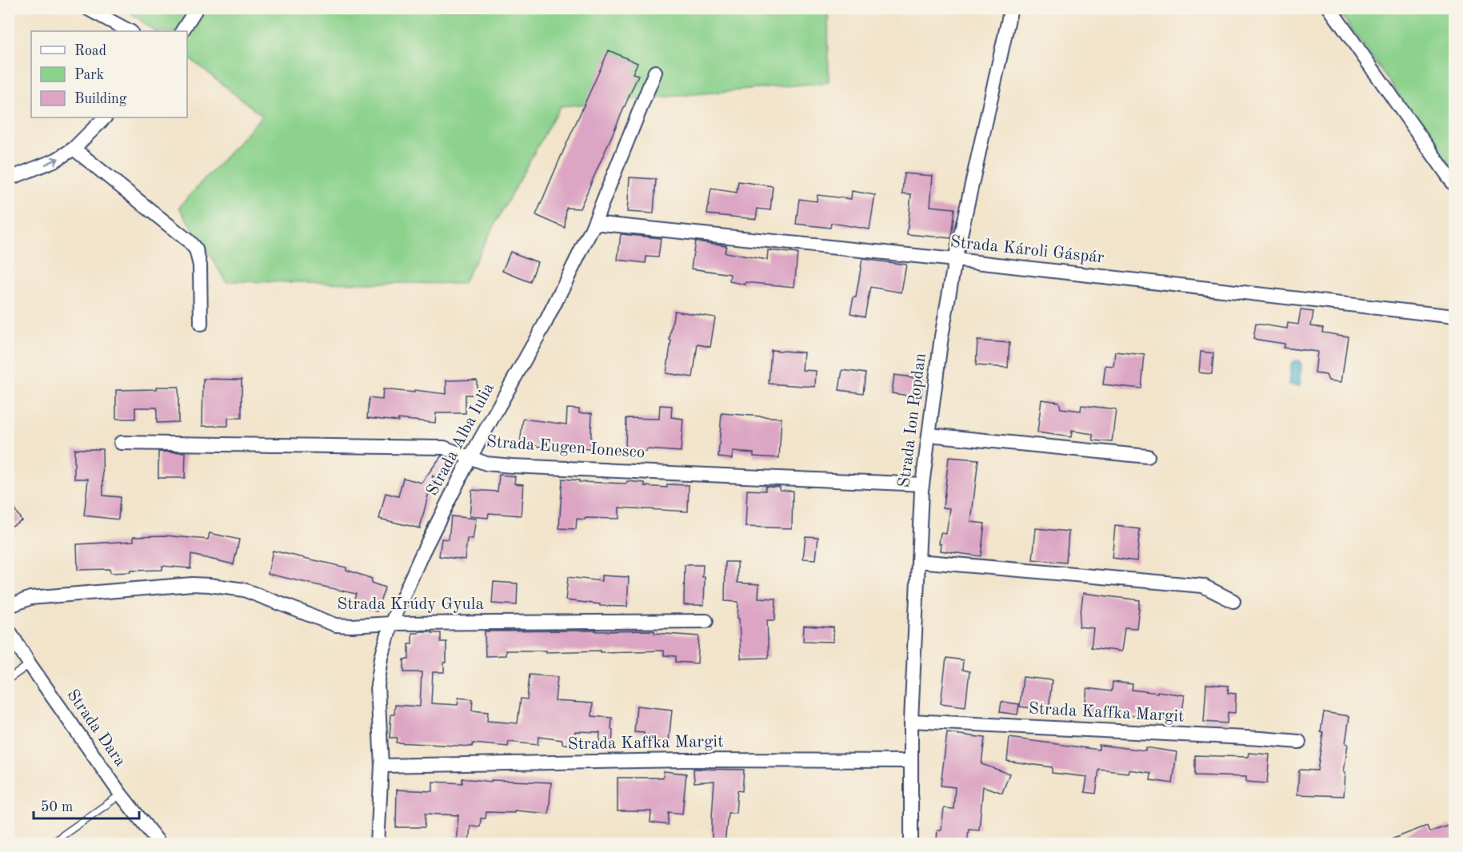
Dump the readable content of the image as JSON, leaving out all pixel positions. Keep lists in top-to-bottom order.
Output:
{
  "streets": {
    "street": [
      "Strada Károli Gáspár",
      "Strada Ion Popdan",
      "Strada Alba Iulia",
      "Strada Eugen Ionesco",
      "Strada Krúdy Gyula",
      "Strada Kaffka Margit",
      "Strada Dara"
    ]
  },
  "crossings": [
    ["Strada Károli Gáspár", "Strada Ion Popdan"],
    ["Strada Károli Gáspár", "Strada Alba Iulia"],
    ["Strada Ion Popdan", "Strada Eugen Ionesco"],
    ["Strada Ion Popdan", "Strada Kaffka Margit"],
    ["Strada Alba Iulia", "Strada Eugen Ionesco"],
    ["Strada Alba Iulia", "Strada Krúdy Gyula"],
    ["Strada Alba Iulia", "Strada Kaffka Margit"]
  ],
  "legend": ["Road", "Park", "Building"],
  "scale_bar": "50 m"
}
